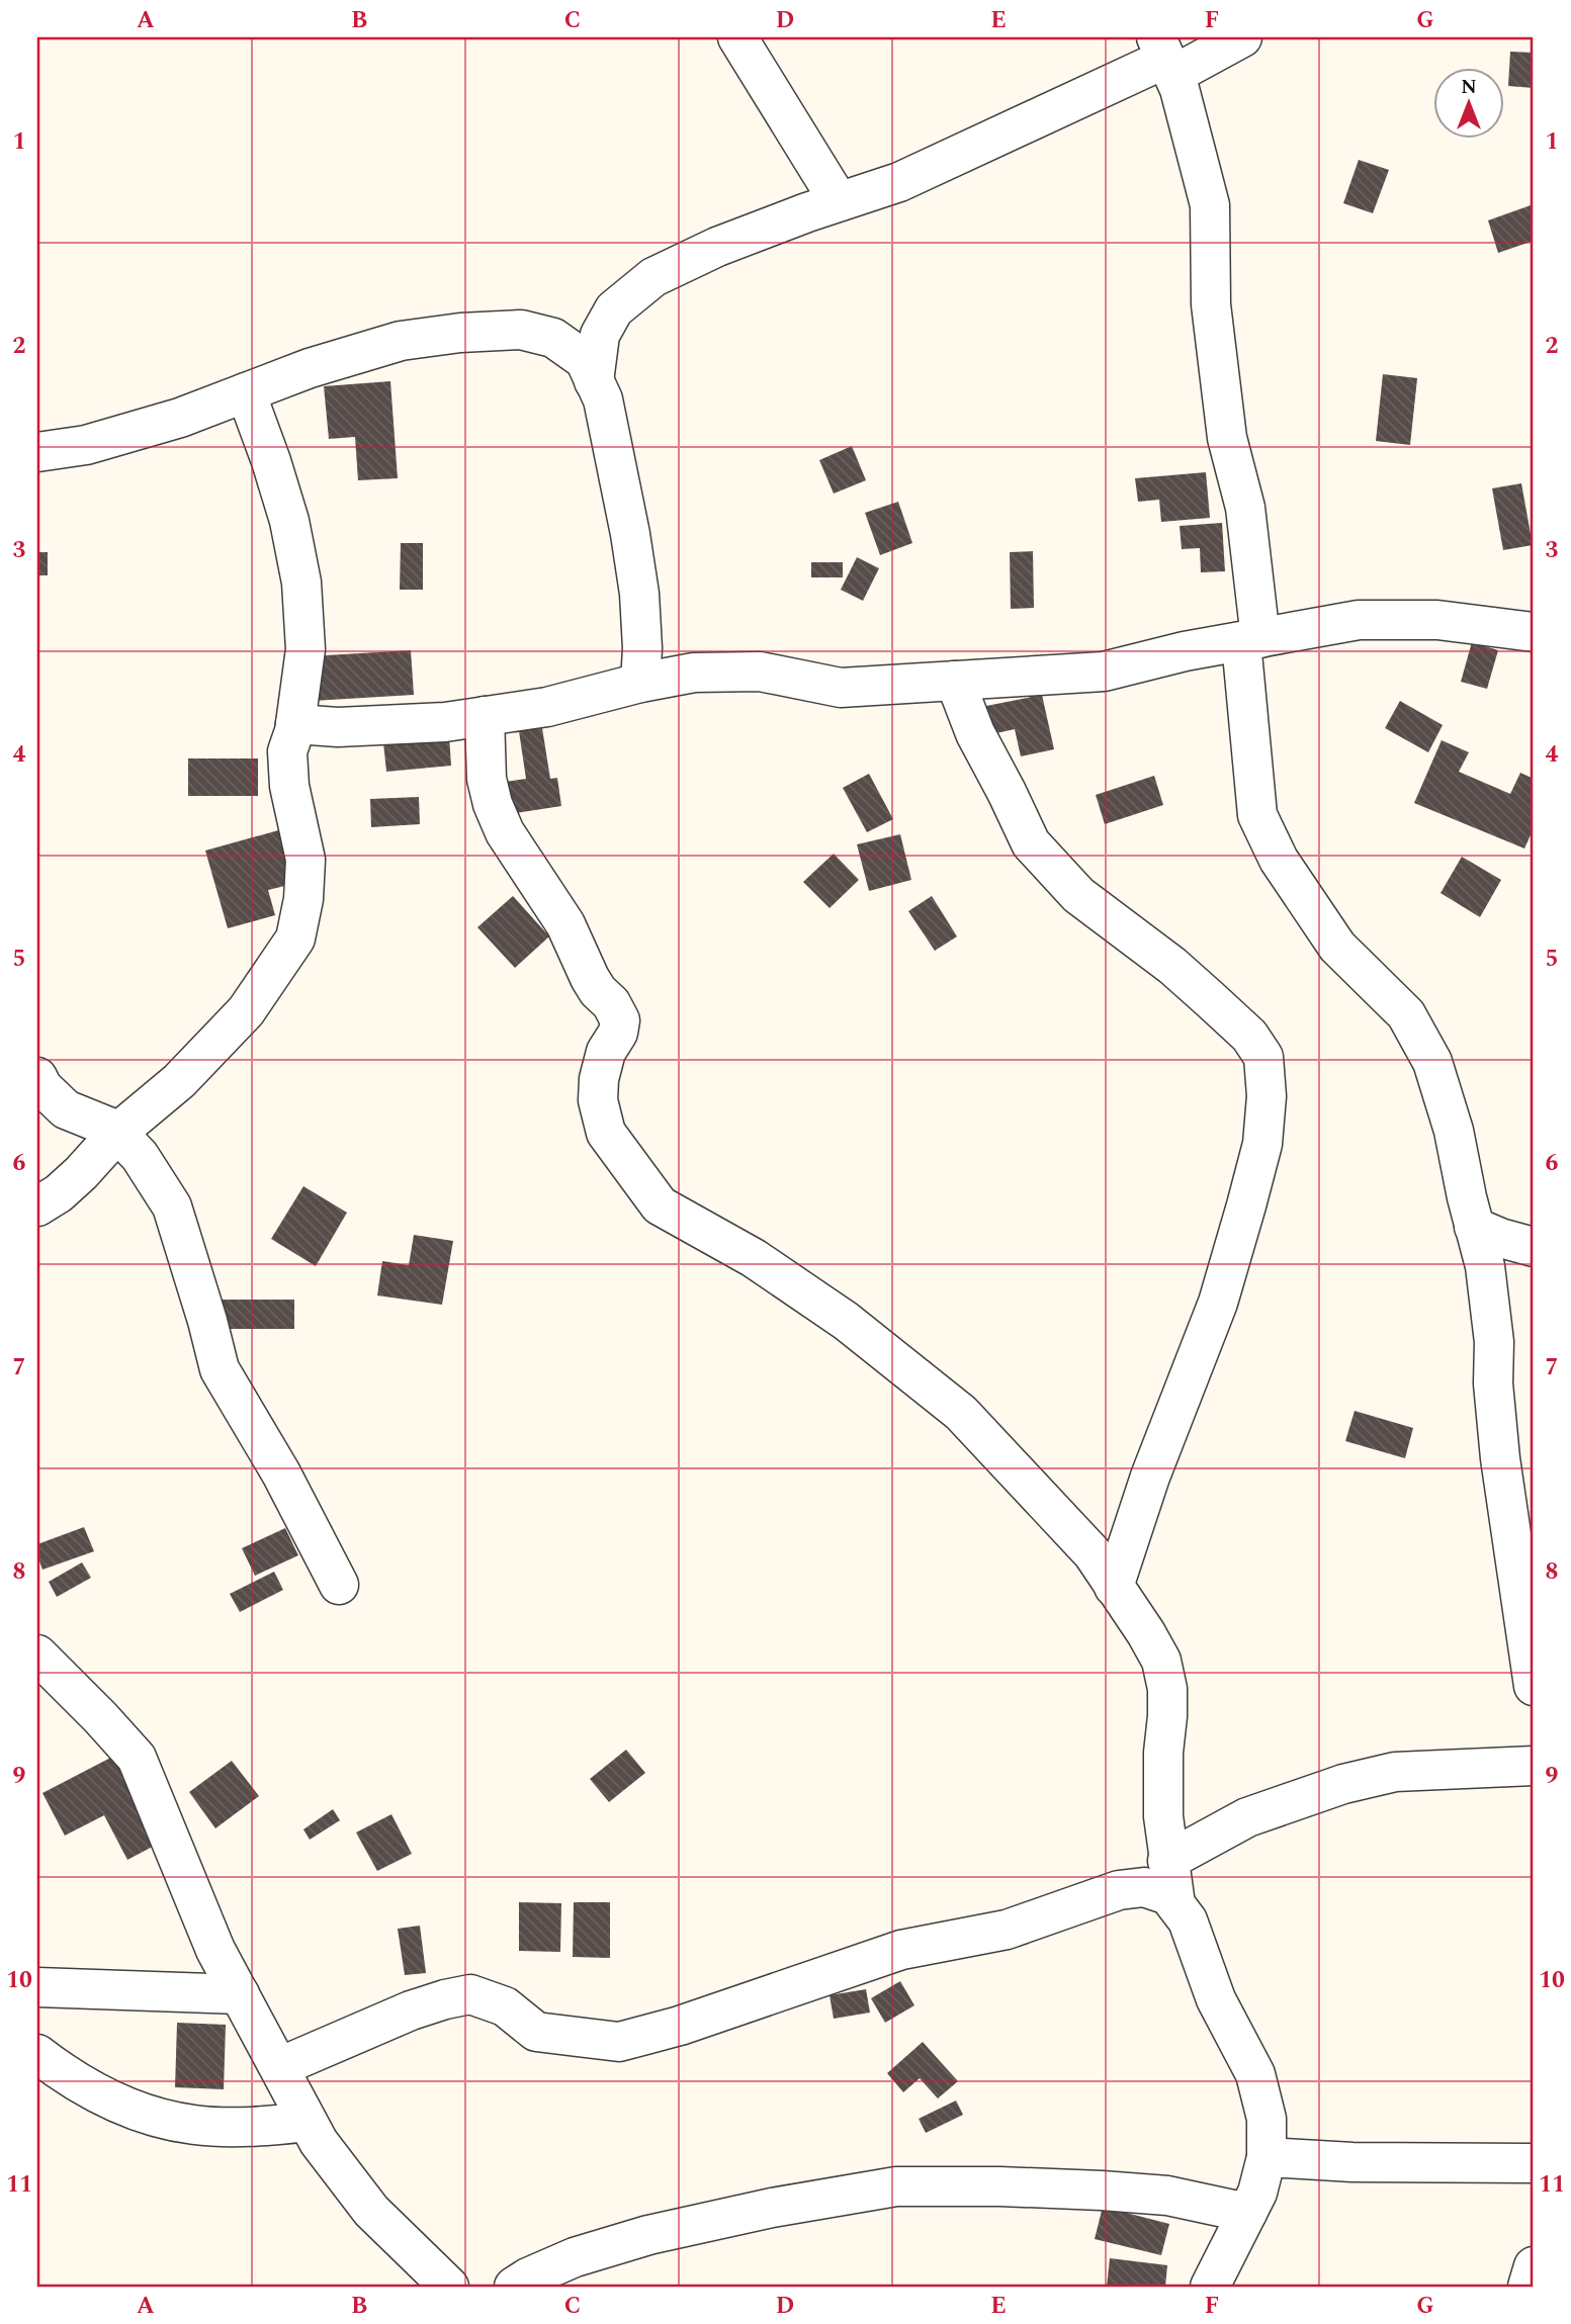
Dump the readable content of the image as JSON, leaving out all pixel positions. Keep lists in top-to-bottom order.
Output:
{
  "north": "top",
  "grid": {
    "columns": [
      "A",
      "B",
      "C",
      "D",
      "E",
      "F",
      "G"
    ],
    "rows": [
      "1",
      "2",
      "3",
      "4",
      "5",
      "6",
      "7",
      "8",
      "9",
      "10",
      "11"
    ]
  }
}
